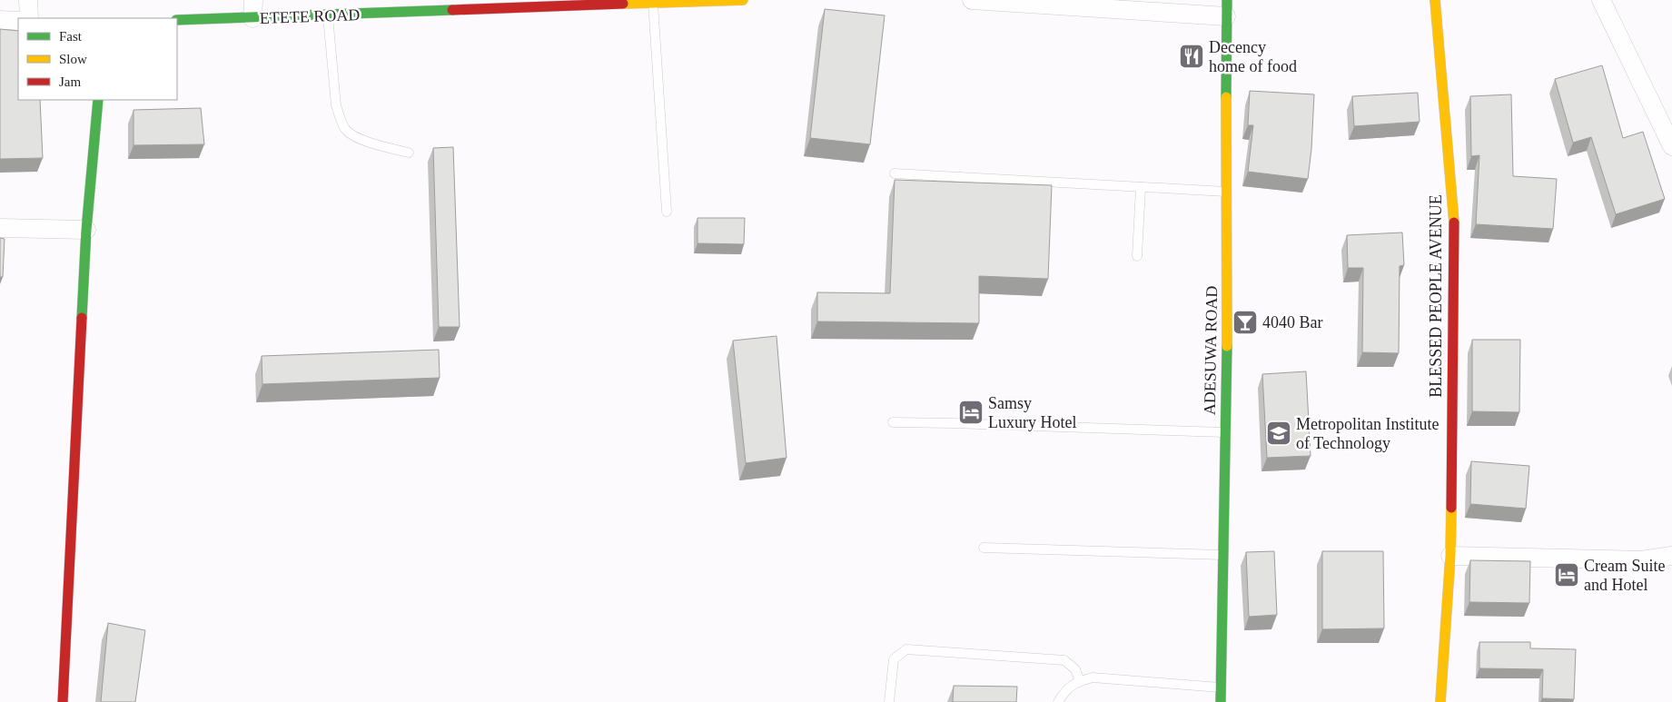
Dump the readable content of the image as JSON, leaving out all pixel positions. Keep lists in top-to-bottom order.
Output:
{
  "streets": {
    "street": ["ETETE ROAD", "BLESSED PEOPLE AVENUE", "ADESUWA ROAD"]
  },
  "places": {
    "restaurant": ["Decency home of food"],
    "bar": ["4040 Bar"],
    "hotel": ["Samsy Luxury Hotel", "Cream Suite and Hotel"],
    "school or university": ["Metropolitan Institute of Technology"]
  },
  "legend": ["Fast", "Slow", "Jam"]
}
